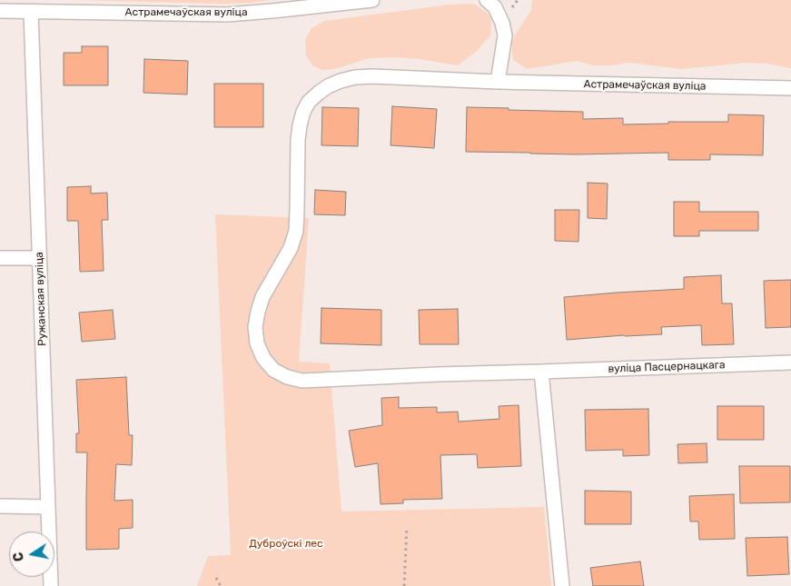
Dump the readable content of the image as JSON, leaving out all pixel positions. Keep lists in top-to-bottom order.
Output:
{
  "streets": {
    "street": ["Астрамечаўская вуліца", "Ружанская вуліца", "вуліца Пасцернацкага"]
  },
  "crossings": [
    ["Астрамечаўская вуліца", "Ружанская вуліца"],
    ["Астрамечаўская вуліца", "вуліца Пасцернацкага"]
  ],
  "parks": ["Дуброўскі лес"],
  "north": "left"
}
